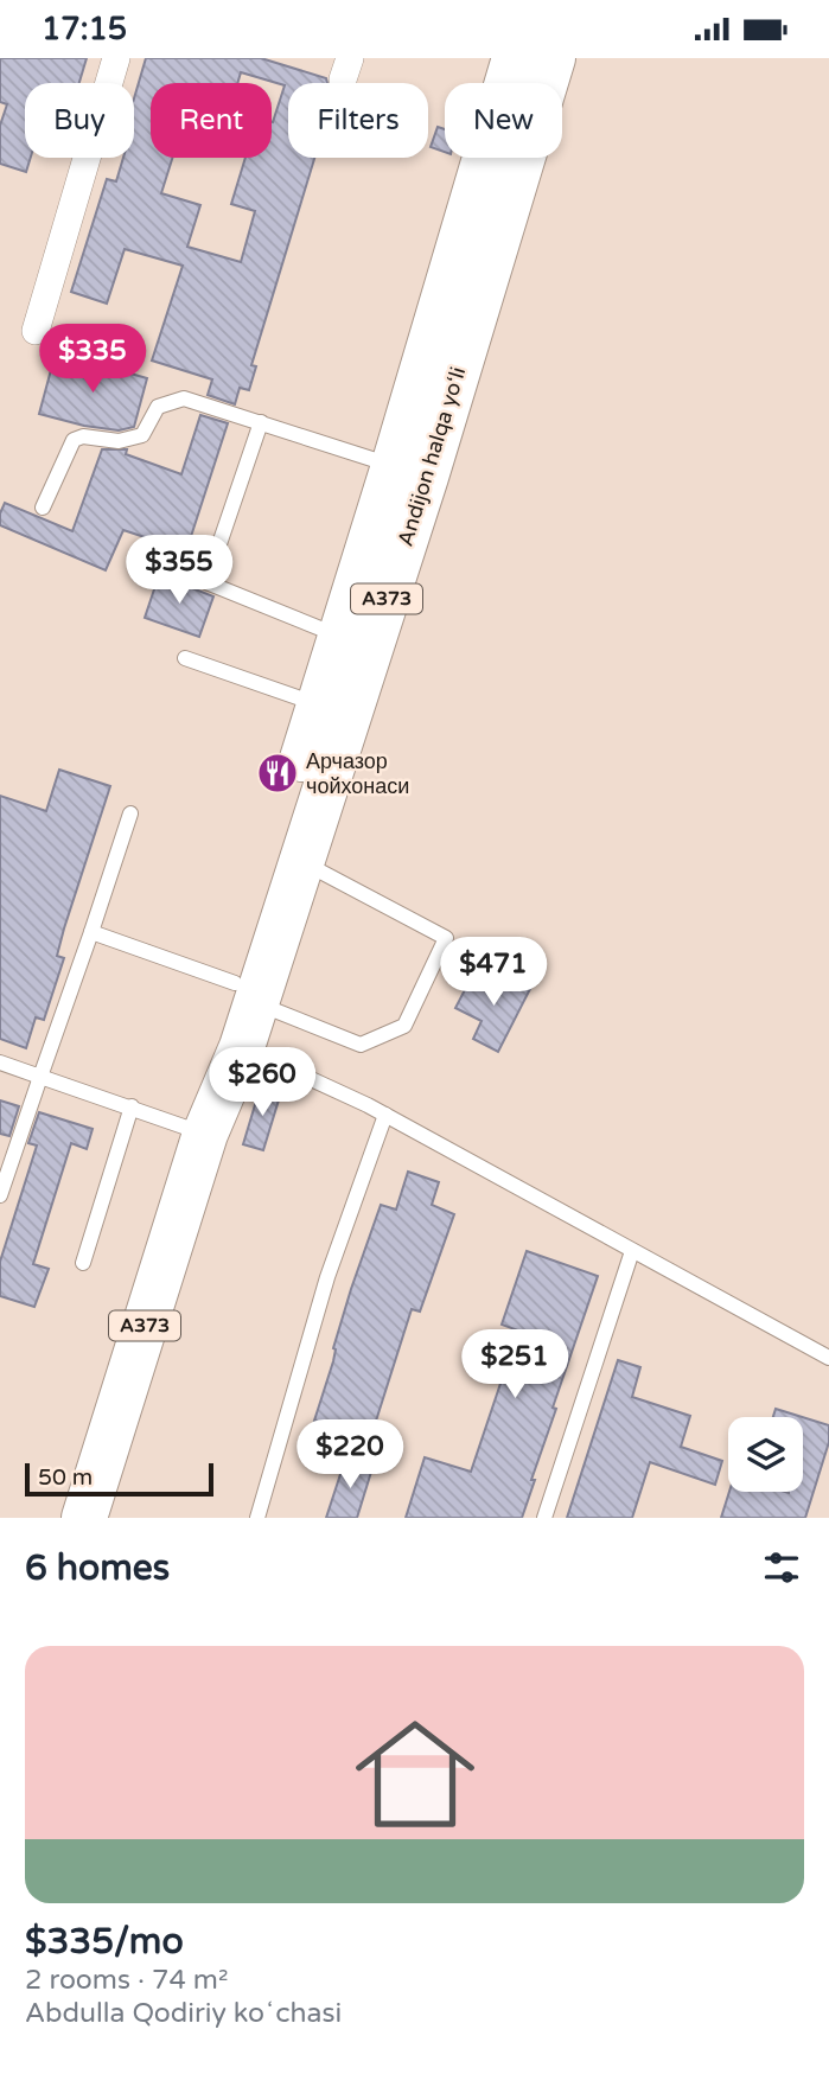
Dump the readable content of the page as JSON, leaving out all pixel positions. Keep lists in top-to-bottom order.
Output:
{
  "streets": {
    "highway": ["Andijon halqa yo‘li", "A373"]
  },
  "places": {
    "restaurant": ["Арчазор чойхонаси"]
  },
  "scale_bar": "50 m",
  "page": {
    "status": "17:15",
    "chip": [
      "Buy",
      "Rent",
      "Filters",
      "New"
    ],
    "price": [
      "$335",
      "$355",
      "$471",
      "$260",
      "$251",
      "$220"
    ],
    "scale": "50 m",
    "heading": "6 homes",
    "list": [
      {
        "name": "$335/mo",
        "note": "2 rooms · 74 m² · Abdulla Qodiriy koʻchasi"
      }
    ]
  }
}
